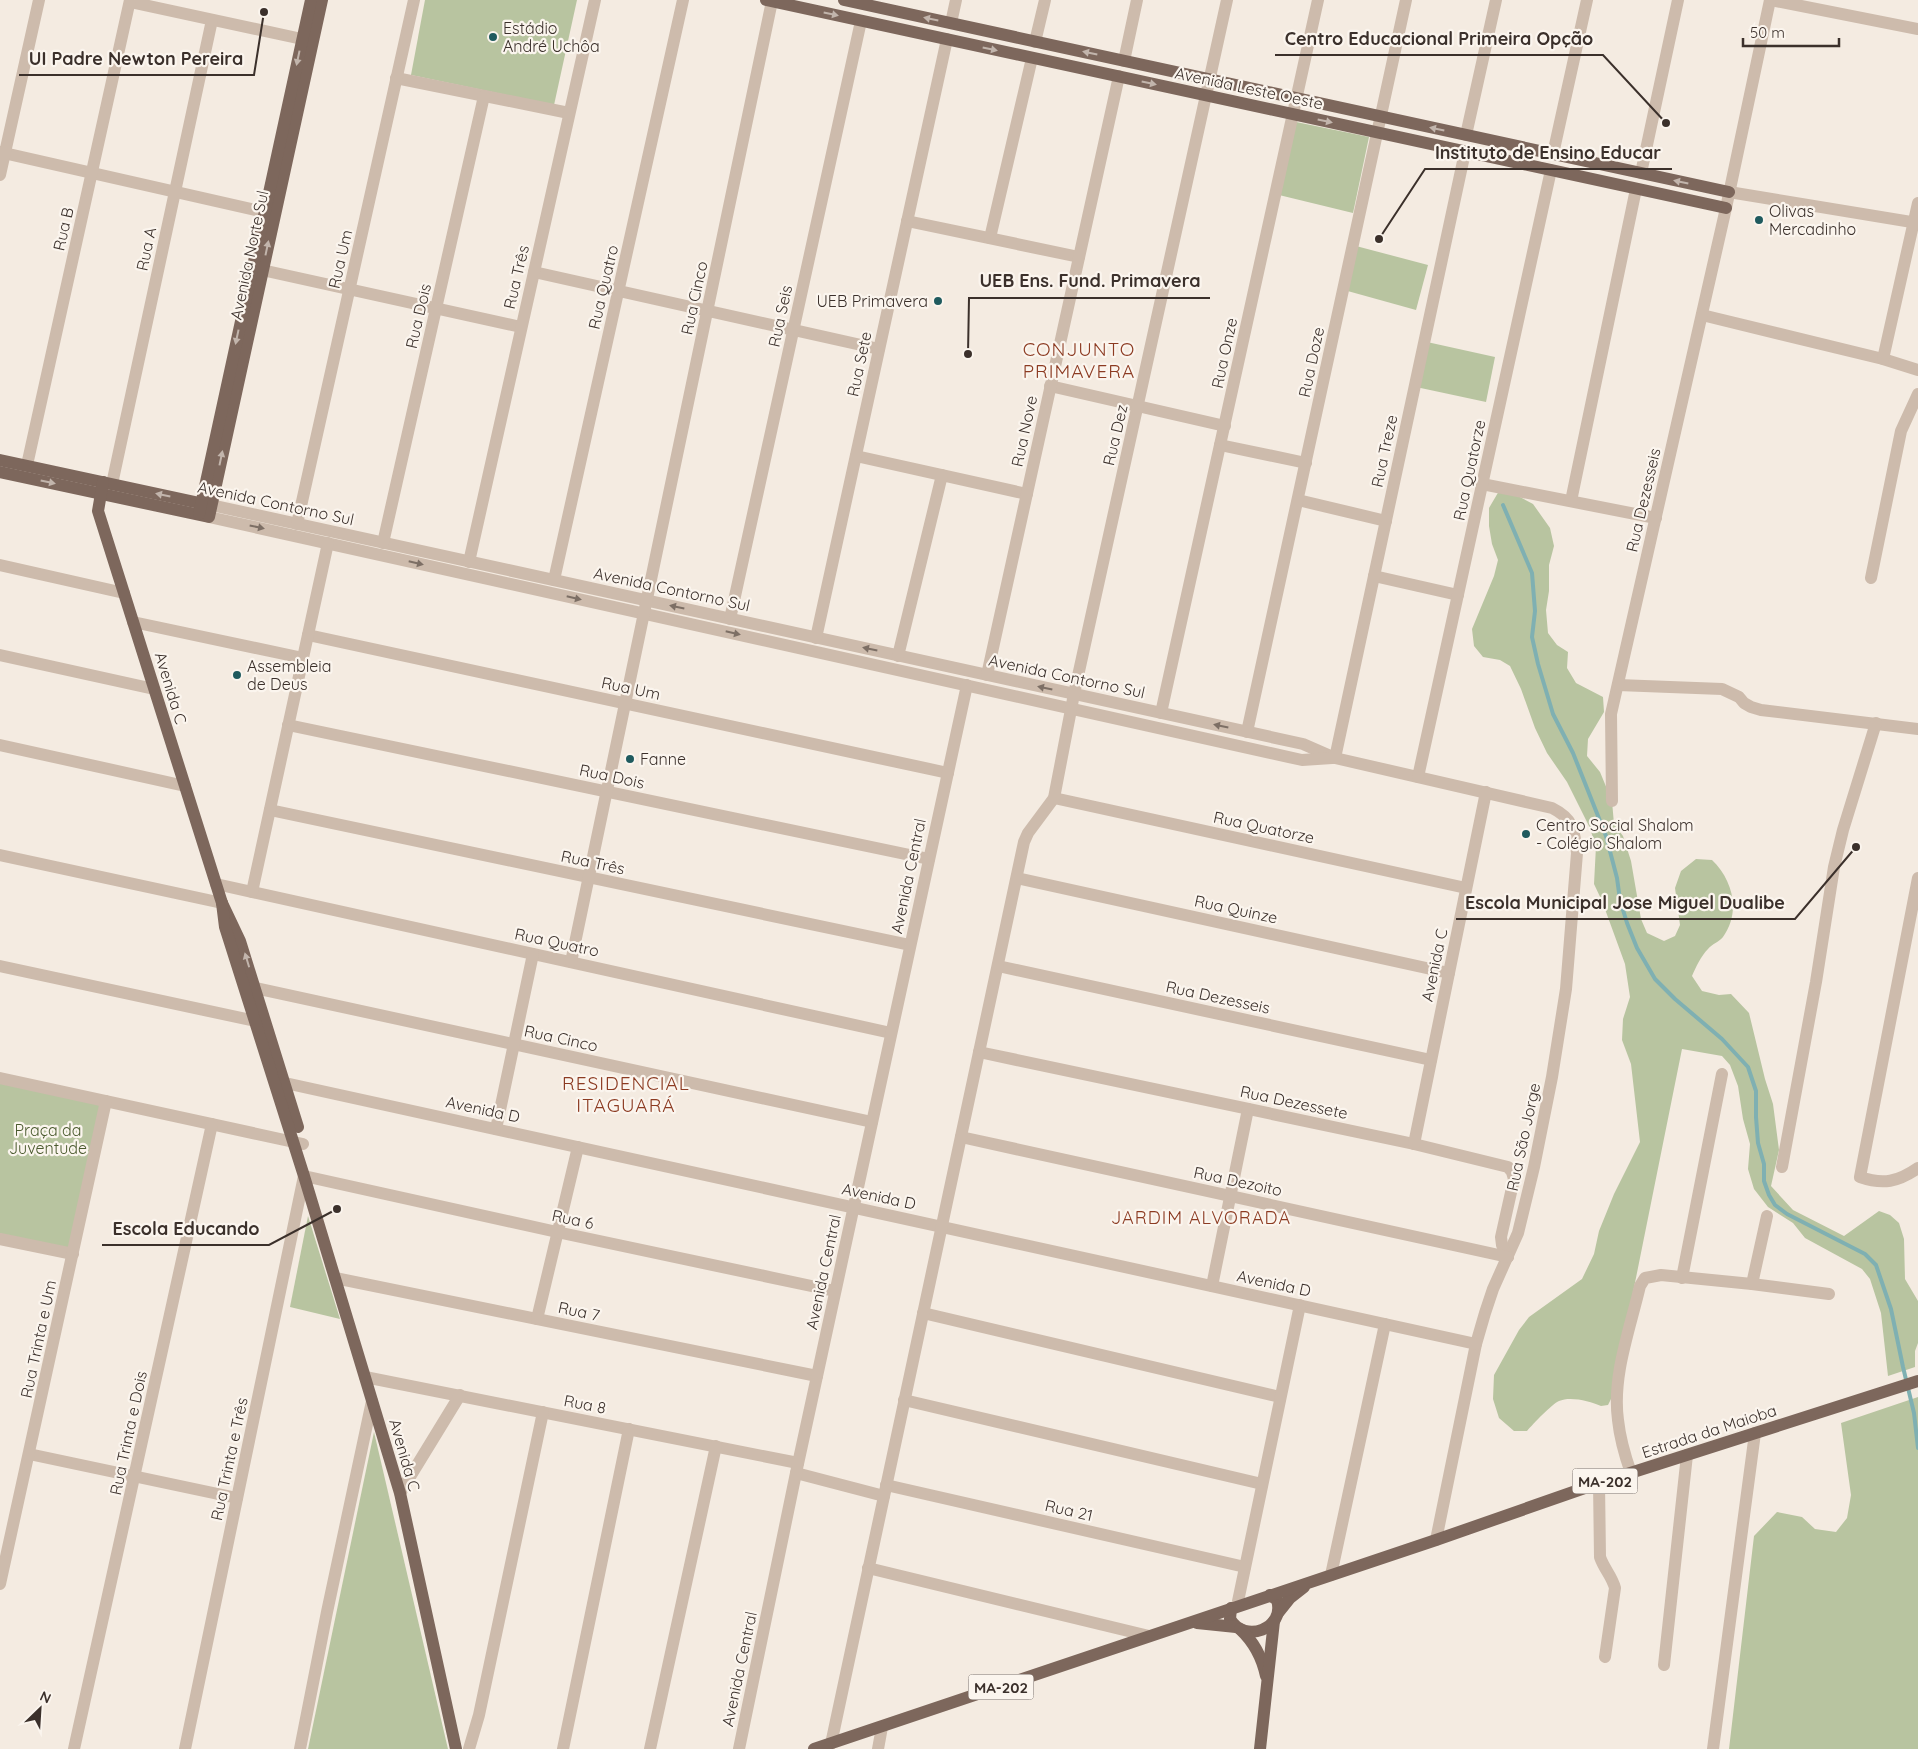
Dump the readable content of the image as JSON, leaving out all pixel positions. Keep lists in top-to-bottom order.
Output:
{
  "streets": {
    "main road": [
      "Avenida Leste Oeste",
      "Avenida Norte Sul",
      "Avenida Contorno Sul",
      "Avenida C",
      "Estrada da Maioba",
      "MA-202"
    ],
    "street": [
      "Rua B",
      "Rua A",
      "Rua Um",
      "Rua Três",
      "Rua Quatro",
      "Rua Cinco",
      "Rua Dois",
      "Rua Seis",
      "Rua Onze",
      "Rua Doze",
      "Rua Sete",
      "Rua Nove",
      "Rua Dez",
      "Rua Treze",
      "Rua Quatorze",
      "Rua Dezesseis",
      "Avenida Central",
      "Rua Quinze",
      "Rua Dezessete",
      "Avenida D",
      "Rua São Jorge",
      "Rua Dezoito",
      "Rua 6",
      "Rua 7",
      "Rua Trinta e Um",
      "Rua 8",
      "Rua Trinta e Dois",
      "Rua Trinta e Três",
      "Rua 21"
    ]
  },
  "crossings": [
    ["Avenida Leste Oeste", "Rua Cinco"],
    ["Avenida Leste Oeste", "Rua Seis"],
    ["Avenida Leste Oeste", "Rua Onze"],
    ["Avenida Leste Oeste", "Rua Doze"],
    ["Avenida Leste Oeste", "Rua Sete"],
    ["Avenida Leste Oeste", "Rua Nove"],
    ["Avenida Leste Oeste", "Rua Dez"],
    ["Avenida Leste Oeste", "Rua Treze"],
    ["Avenida Leste Oeste", "Rua Quatorze"],
    ["Avenida Leste Oeste", "Rua Dezesseis"],
    ["Rua B", "Avenida Contorno Sul"],
    ["Rua A", "Avenida Contorno Sul"],
    ["Rua A", "Avenida C"],
    ["Avenida Norte Sul", "Avenida Contorno Sul"],
    ["Rua Um", "Rua Cinco"],
    ["Rua Um", "Avenida Contorno Sul"],
    ["Rua Um", "Avenida Central"],
    ["Rua Três", "Rua Cinco"],
    ["Rua Três", "Avenida Contorno Sul"],
    ["Rua Três", "Avenida Central"],
    ["Rua Quatro", "Rua Cinco"],
    ["Rua Quatro", "Avenida Contorno Sul"],
    ["Rua Quatro", "Avenida C"],
    ["Rua Quatro", "Avenida Central"],
    ["Rua Cinco", "Rua Dois"],
    ["Rua Cinco", "Avenida Contorno Sul"],
    ["Rua Cinco", "Avenida C"],
    ["Rua Cinco", "Avenida Central"],
    ["Rua Dois", "Avenida Contorno Sul"],
    ["Rua Dois", "Avenida Central"],
    ["Rua Seis", "Avenida Contorno Sul"],
    ["Rua Onze", "Avenida Contorno Sul"],
    ["Rua Doze", "Avenida Contorno Sul"],
    ["Rua Sete", "Avenida Contorno Sul"],
    ["Rua Nove", "Avenida Contorno Sul"],
    ["Rua Dez", "Avenida Contorno Sul"],
    ["Rua Treze", "Avenida Contorno Sul"],
    ["Rua Quatorze", "Avenida Contorno Sul"],
    ["Rua Quatorze", "Avenida C"],
    ["Rua Dezesseis", "Avenida C"],
    ["Avenida Contorno Sul", "Avenida C"],
    ["Avenida Contorno Sul", "Avenida Central"],
    ["Avenida Contorno Sul", "Rua São Jorge"],
    ["Avenida C", "Rua Quinze"],
    ["Avenida C", "Rua Dezessete"],
    ["Avenida C", "Avenida D"],
    ["Avenida C", "Rua São Jorge"],
    ["Avenida C", "Rua 6"],
    ["Avenida C", "Rua 7"],
    ["Avenida C", "Rua 8"],
    ["Avenida C", "Rua Trinta e Três"],
    ["Avenida Central", "Avenida D"],
    ["Avenida Central", "Rua 6"],
    ["Avenida Central", "Rua 7"],
    ["Avenida Central", "Rua 8"],
    ["Rua Dezessete", "Rua São Jorge"],
    ["Rua Dezessete", "Rua Dezoito"],
    ["Avenida D", "Rua São Jorge"],
    ["Rua São Jorge", "Rua Dezoito"],
    ["Rua São Jorge", "Estrada da Maioba"],
    ["Rua 6", "Rua Trinta e Três"],
    ["Rua 8", "Rua 21"],
    ["Estrada da Maioba", "MA-202"]
  ],
  "districts": ["CONJUNTO PRIMAVERA", "RESIDENCIAL ITAGUARÁ", "JARDIM ALVORADA"],
  "parks": ["Praça da Juventude"],
  "places": [
    "UI Padre Newton Pereira",
    "Estádio André Uchôa",
    "Centro Educacional Primeira Opção",
    "Olivas Mercadinho",
    "Instituto de Ensino Educar",
    "UEB Primavera",
    "UEB Ens. Fund. Primavera",
    "Assembleia de Deus",
    "Fanne",
    "Centro Social Shalom - Colégio Shalom",
    "Escola Municipal Jose Miguel Dualibe",
    "Escola Educando"
  ],
  "scale_bar": "50 m",
  "north": "top right"
}
